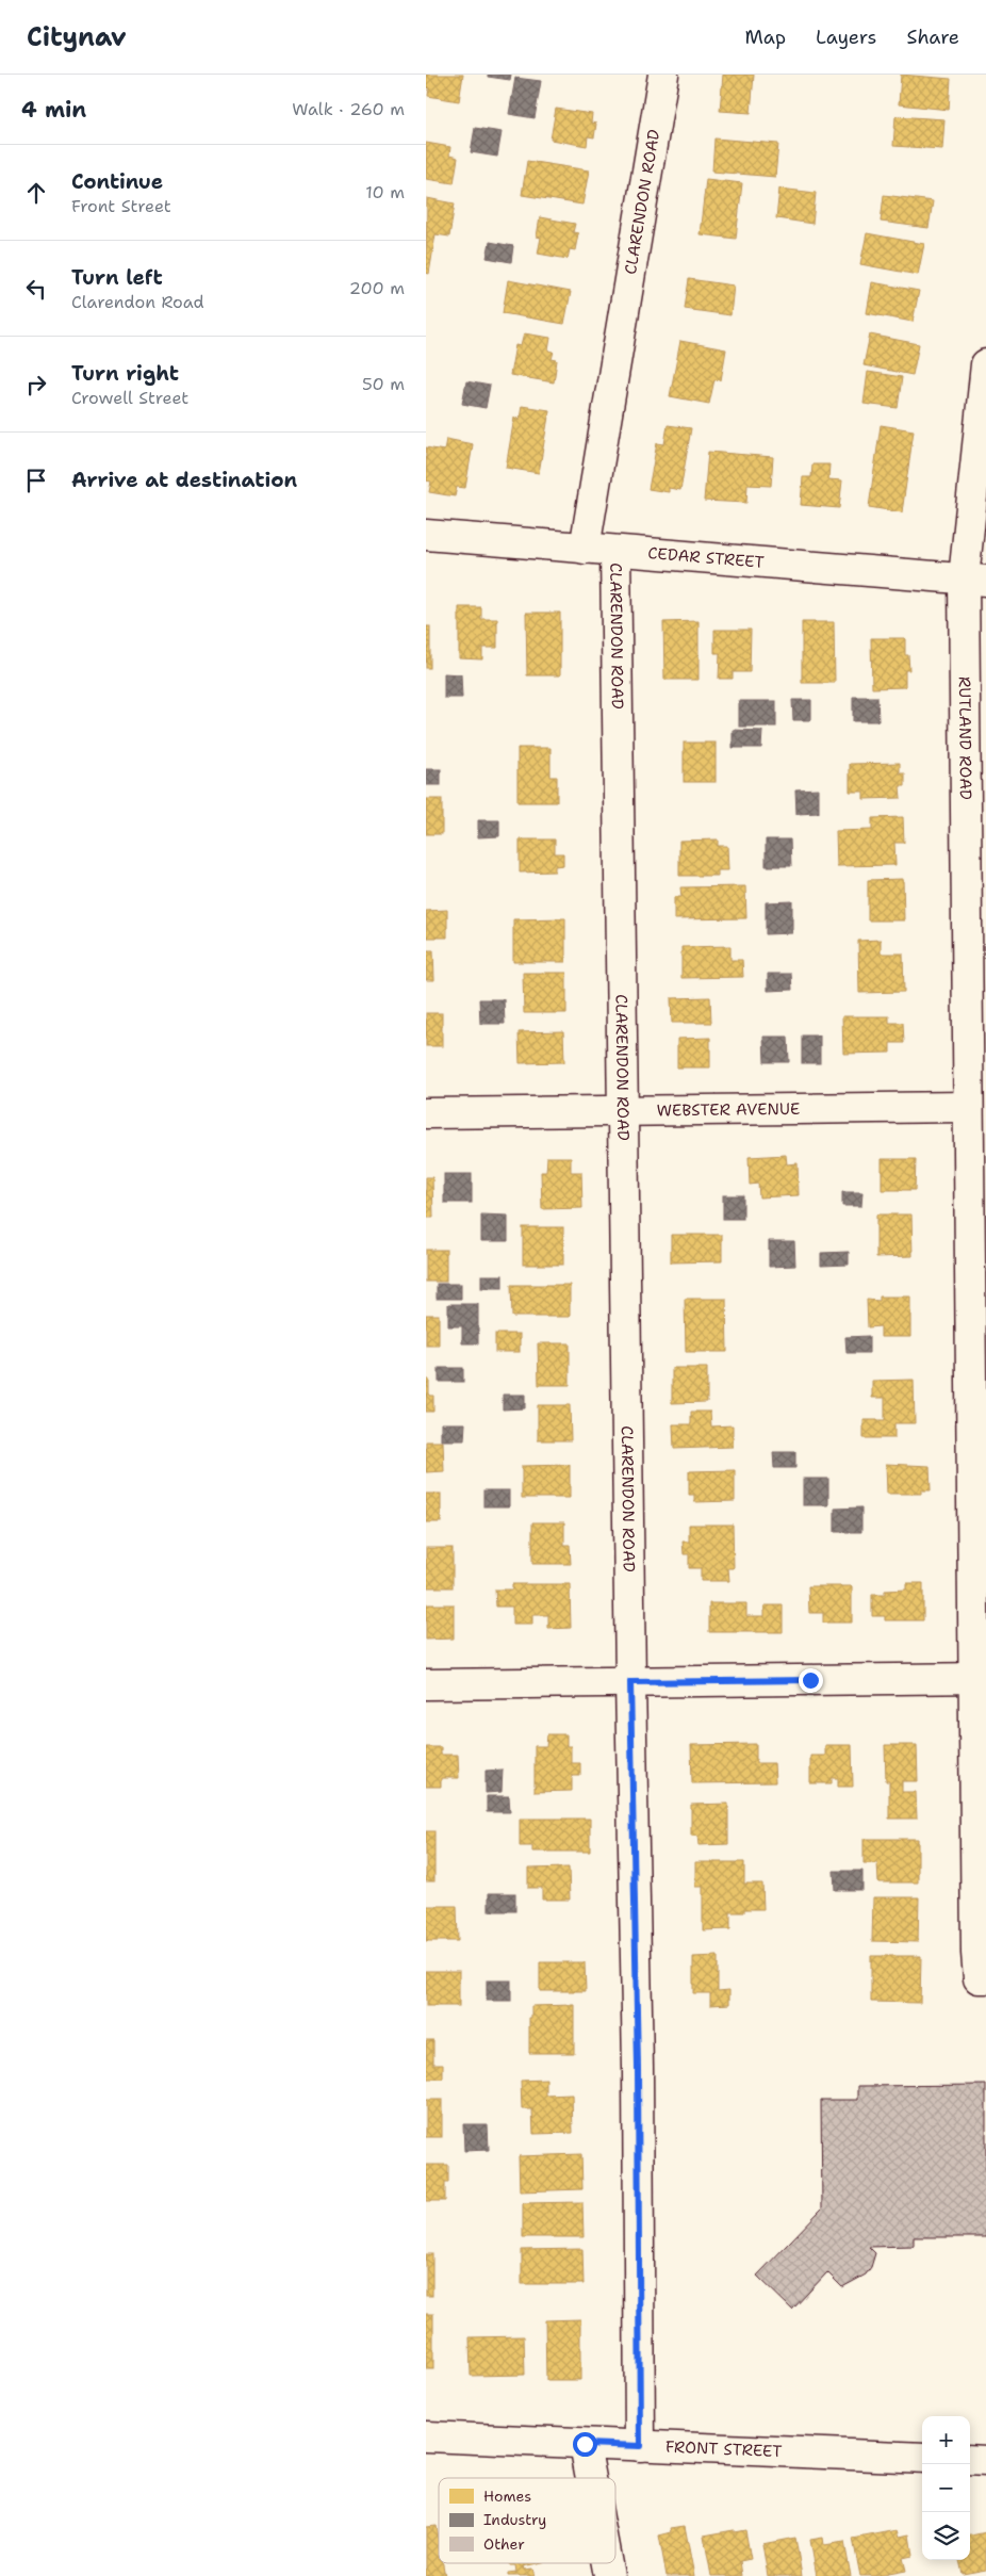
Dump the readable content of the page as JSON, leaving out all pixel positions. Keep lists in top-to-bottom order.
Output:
{
  "streets": {
    "street": [
      "CLARENDON ROAD",
      "CEDAR STREET",
      "RUTLAND ROAD",
      "WEBSTER AVENUE",
      "FRONT STREET"
    ]
  },
  "crossings": [
    ["CLARENDON ROAD", "CEDAR STREET"],
    ["CLARENDON ROAD", "WEBSTER AVENUE"],
    ["CLARENDON ROAD", "FRONT STREET"],
    ["CEDAR STREET", "RUTLAND ROAD"],
    ["RUTLAND ROAD", "WEBSTER AVENUE"]
  ],
  "legend": ["Homes", "Industry", "Other"],
  "page": {
    "header": "Citynav",
    "nav": ["Map", "Layers", "Share"],
    "heading": ["4 min", "Walk · 260 m"],
    "list": [
      ["Continue", "Front Street", "10 m"],
      ["Turn left", "Clarendon Road", "200 m"],
      ["Turn right", "Crowell Street", "50 m"],
      "Arrive at destination"
    ],
    "map_buttons": ["+", "−"]
  }
}
